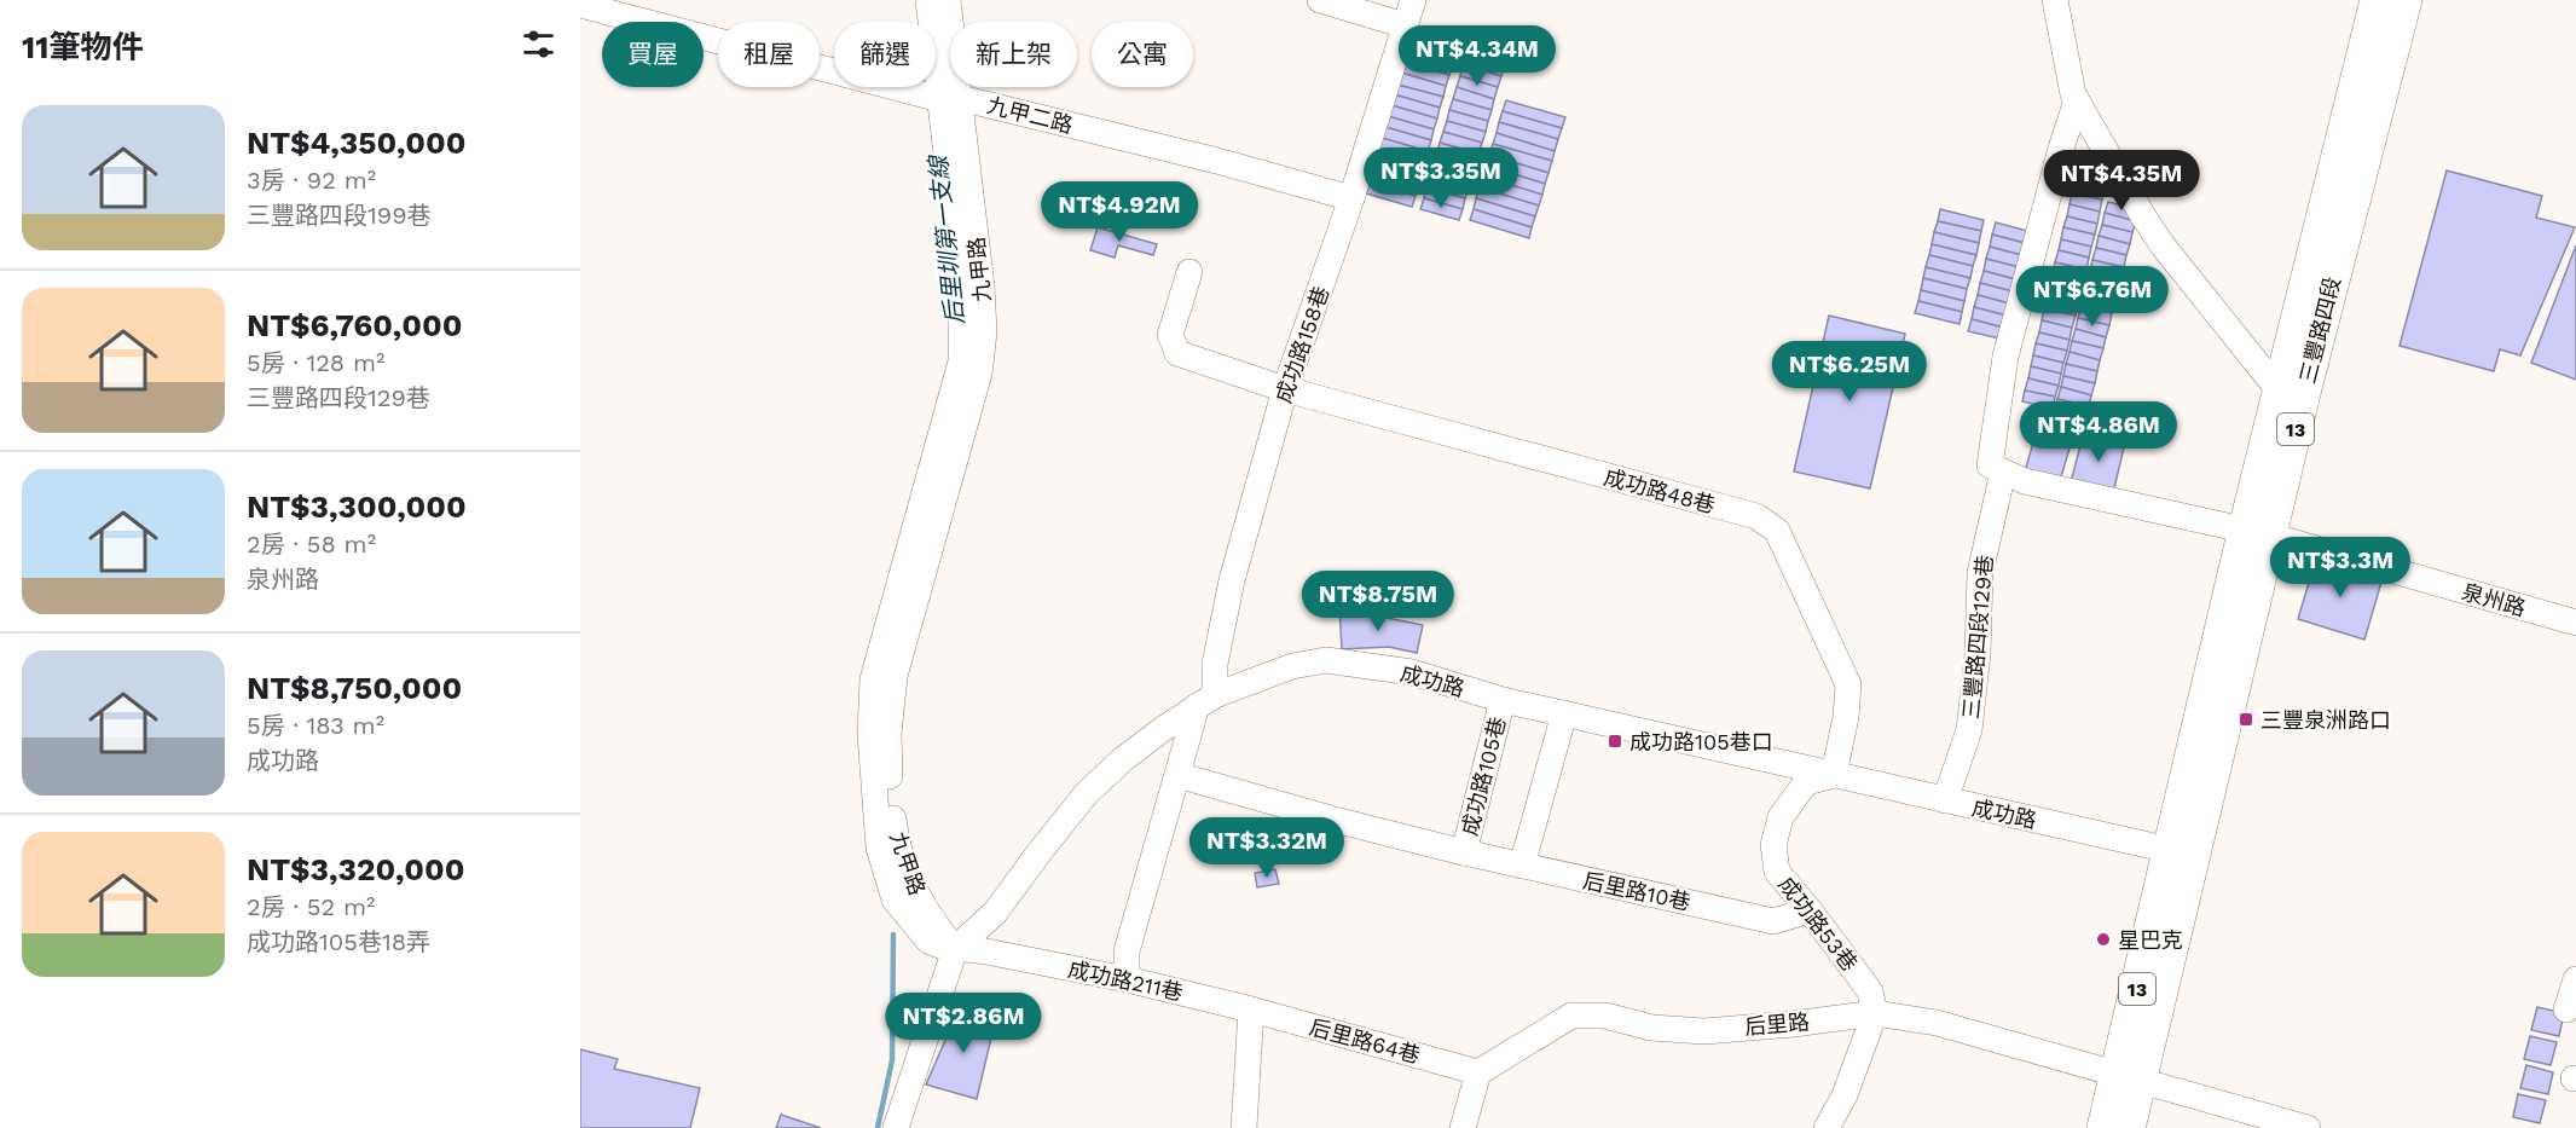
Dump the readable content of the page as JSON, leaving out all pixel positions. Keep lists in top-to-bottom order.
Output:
{
  "streets": {
    "main road": ["三豐路四段", "13"],
    "street": [
      "九甲二路",
      "九甲路",
      "成功路158巷",
      "成功路48巷",
      "泉州路",
      "三豐路四段129巷",
      "成功路",
      "成功路105巷",
      "后里路10巷",
      "成功路53巷",
      "成功路211巷",
      "后里路",
      "后里路64巷"
    ]
  },
  "crossings": [
    ["九甲二路", "九甲路"],
    ["九甲二路", "成功路158巷"],
    ["九甲路", "成功路"],
    ["九甲路", "成功路211巷"],
    ["三豐路四段", "泉州路"],
    ["三豐路四段", "成功路"],
    ["三豐路四段", "后里路"],
    ["成功路158巷", "成功路48巷"],
    ["成功路158巷", "成功路"],
    ["成功路158巷", "后里路10巷"],
    ["成功路158巷", "成功路211巷"],
    ["成功路48巷", "成功路"],
    ["成功路48巷", "成功路53巷"],
    ["泉州路", "三豐路四段129巷"],
    ["三豐路四段129巷", "成功路"],
    ["成功路", "成功路105巷"],
    ["成功路", "成功路53巷"],
    ["成功路", "成功路211巷"],
    ["成功路105巷", "后里路10巷"],
    ["后里路10巷", "成功路53巷"],
    ["成功路53巷", "后里路"],
    ["成功路211巷", "后里路64巷"],
    ["后里路", "后里路64巷"]
  ],
  "water": ["后里圳第一支線"],
  "places": {
    "transit": ["三豐泉洲路口", "成功路105巷口"],
    "other": ["星巴克"]
  },
  "page": {
    "heading": "11筆物件",
    "chip": [
      "買屋",
      "租屋",
      "篩選",
      "新上架",
      "公寓"
    ],
    "price": [
      "NT$4.34M",
      "NT$3.35M",
      "NT$4.35M",
      "NT$4.92M",
      "NT$6.76M",
      "NT$6.25M",
      "NT$4.86M",
      "NT$3.3M",
      "NT$8.75M",
      "NT$3.32M",
      "NT$2.86M"
    ],
    "list": [
      {
        "name": "NT$4,350,000",
        "note": "3房 · 92 m² · 三豐路四段199巷"
      },
      {
        "name": "NT$6,760,000",
        "note": "5房 · 128 m² · 三豐路四段129巷"
      },
      {
        "name": "NT$3,300,000",
        "note": "2房 · 58 m² · 泉州路"
      },
      {
        "name": "NT$8,750,000",
        "note": "5房 · 183 m² · 成功路"
      },
      {
        "name": "NT$3,320,000",
        "note": "2房 · 52 m² · 成功路105巷18弄"
      }
    ]
  }
}
